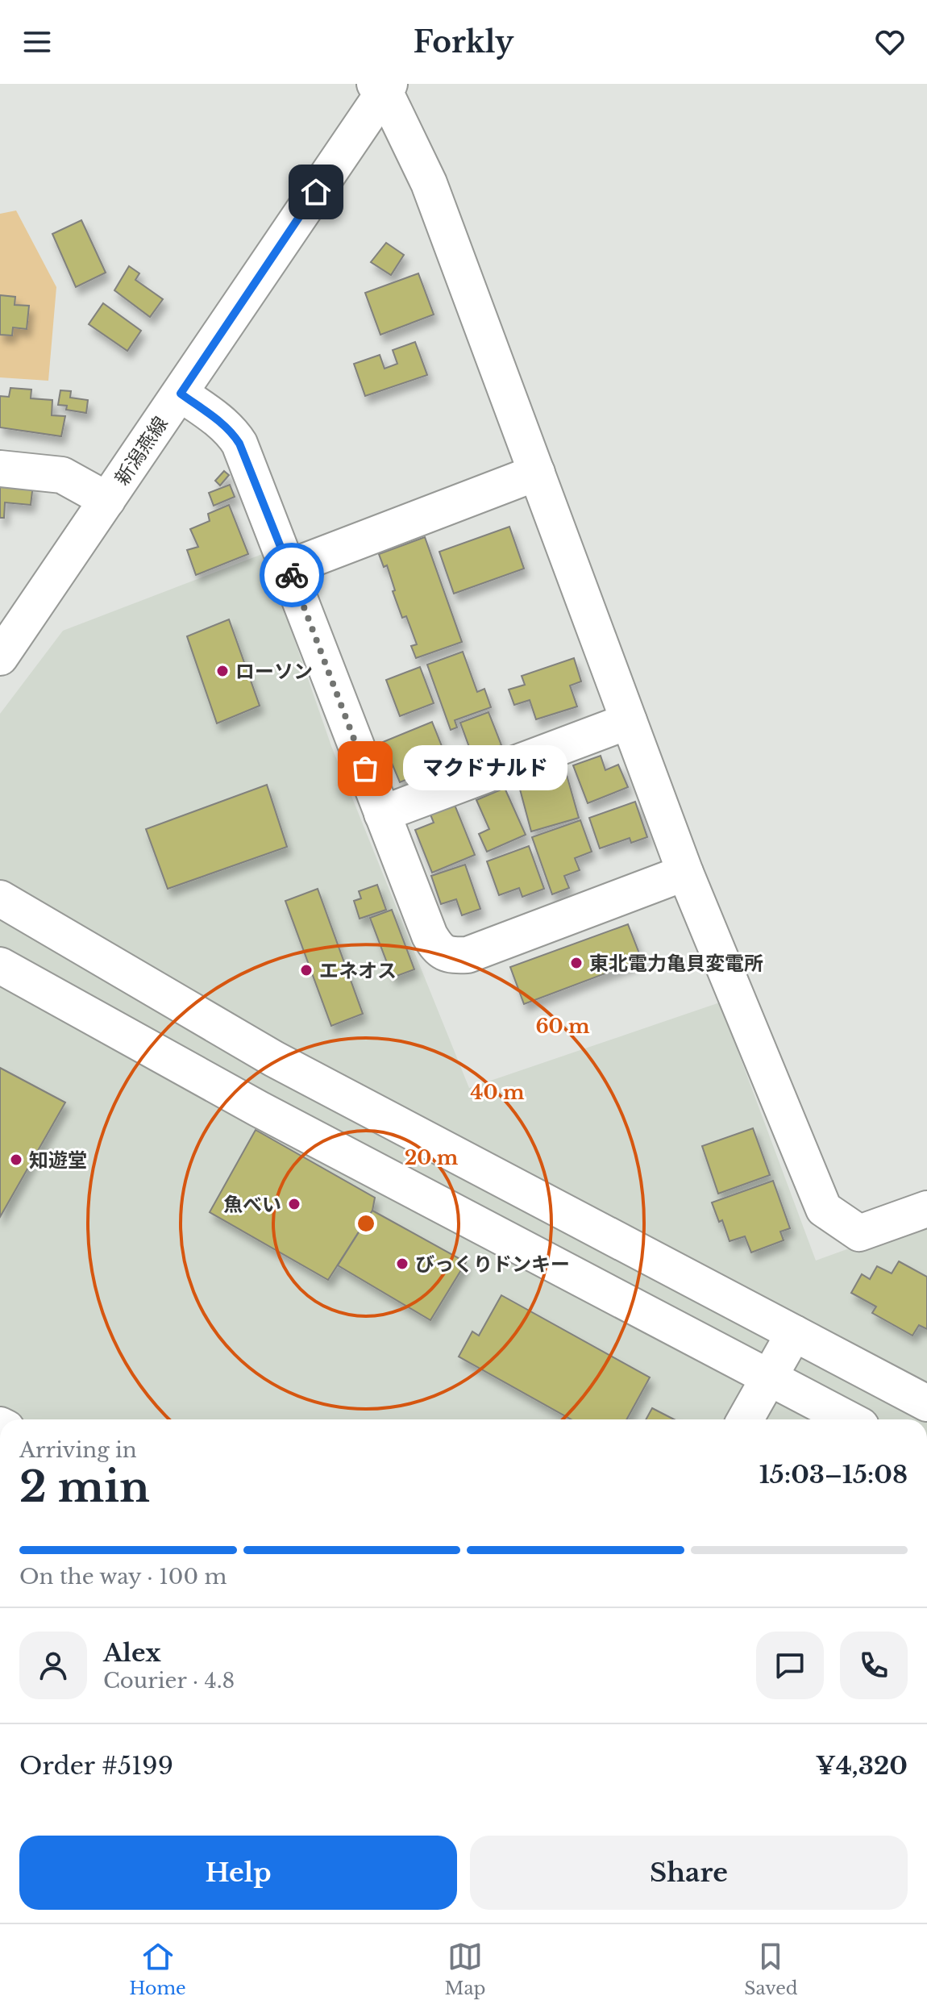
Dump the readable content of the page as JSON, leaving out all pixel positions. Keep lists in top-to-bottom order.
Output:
{
  "streets": {
    "street": ["新潟燕線"]
  },
  "places": [
    "ローソン",
    "マクドナルド",
    "東北電力亀貝変電所",
    "エネオス",
    "知遊堂",
    "魚べい",
    "びっくりドンキー"
  ],
  "page": {
    "header": "Forkly",
    "bubble": "マクドナルド",
    "heading": ["2 min", "Arriving in", "15:03–15:08"],
    "panel": [
      "Alex",
      "Courier · 4.8",
      "Order #5199",
      "¥4,320"
    ],
    "bar": "On the way · 100 m",
    "buttons": ["Help", "Share"],
    "tabs": ["Home", "Map", "Saved"]
  },
  "rings": ["60 m", "40 m", "20 m"]
}
